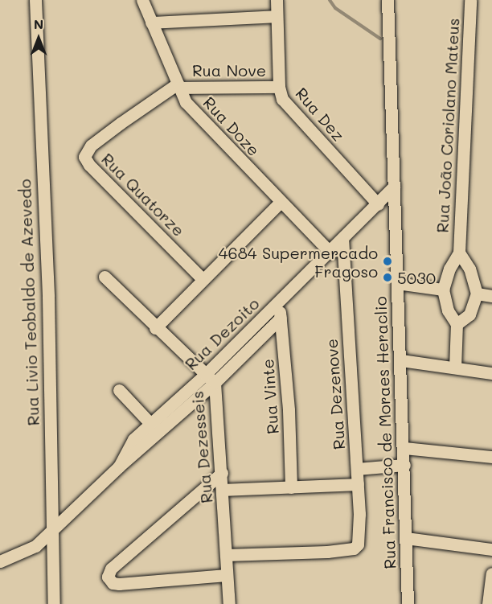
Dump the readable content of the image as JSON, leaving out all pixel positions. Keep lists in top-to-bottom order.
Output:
{
  "streets": {
    "street": [
      "Rua Nove",
      "Rua Dez",
      "Rua João Coriolano Mateus",
      "Rua Doze",
      "Rua Quatorze",
      "Rua Livio Teobaldo de Azevedo",
      "Rua Dezoito",
      "Rua Dezenove",
      "Rua Vinte",
      "Rua Francisco de Moraes Heraclio",
      "Rua Dezesseis"
    ]
  },
  "crossings": [
    ["Rua Nove", "Rua Dez"],
    ["Rua Nove", "Rua Doze"],
    ["Rua Nove", "Rua Quatorze"],
    ["Rua Dez", "Rua Dezoito"],
    ["Rua Doze", "Rua Quatorze"],
    ["Rua Doze", "Rua Dezoito"],
    ["Rua Livio Teobaldo de Azevedo", "Rua Dezoito"],
    ["Rua Dezoito", "Rua Dezenove"],
    ["Rua Dezoito", "Rua Vinte"],
    ["Rua Dezoito", "Rua Francisco de Moraes Heraclio"],
    ["Rua Dezoito", "Rua Dezesseis"],
    ["Rua Dezenove", "Rua Dezesseis"]
  ],
  "places": ["4684 Supermercado Fragoso", "5030"],
  "north": "top"
}
